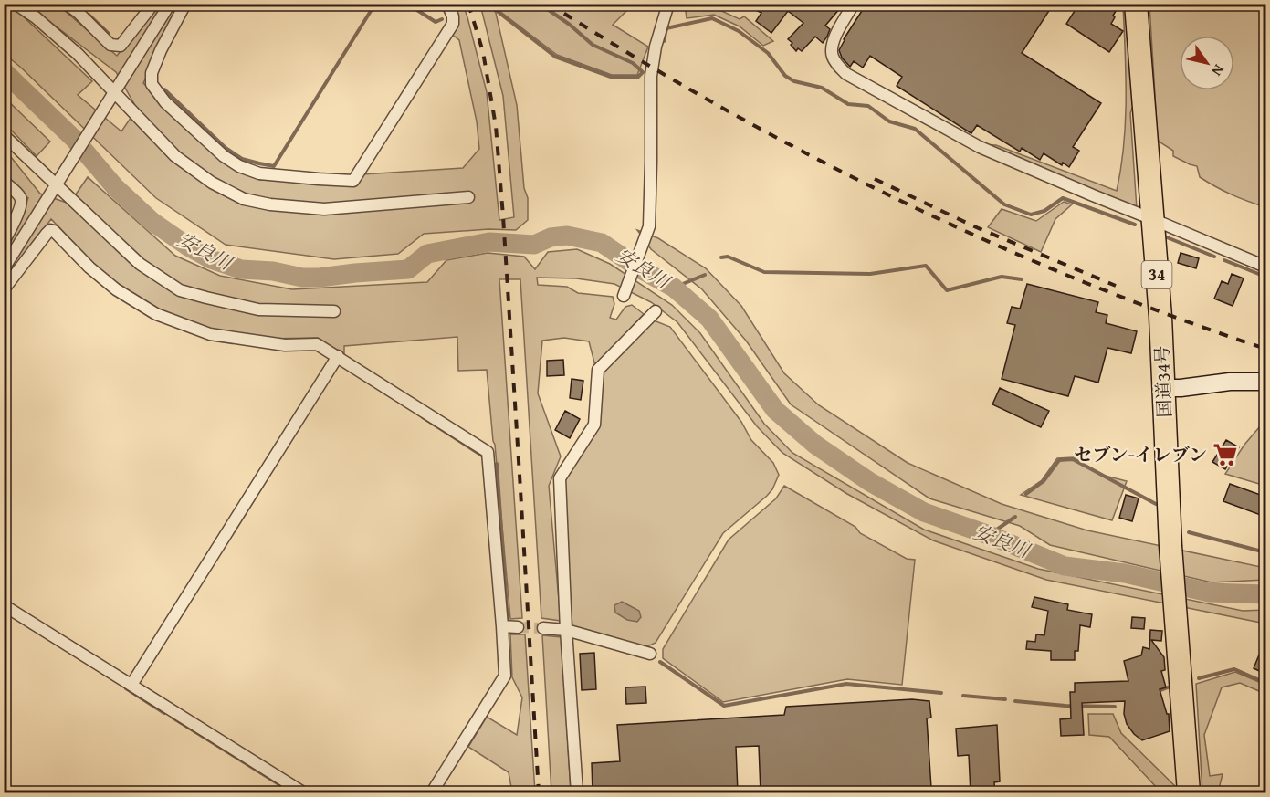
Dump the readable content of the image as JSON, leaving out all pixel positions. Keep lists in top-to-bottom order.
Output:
{
  "streets": {
    "highway": ["34", "国道34号"]
  },
  "water": ["安良川"],
  "places": {
    "supermarket": ["セブン-イレブン"]
  },
  "north": "bottom right"
}
